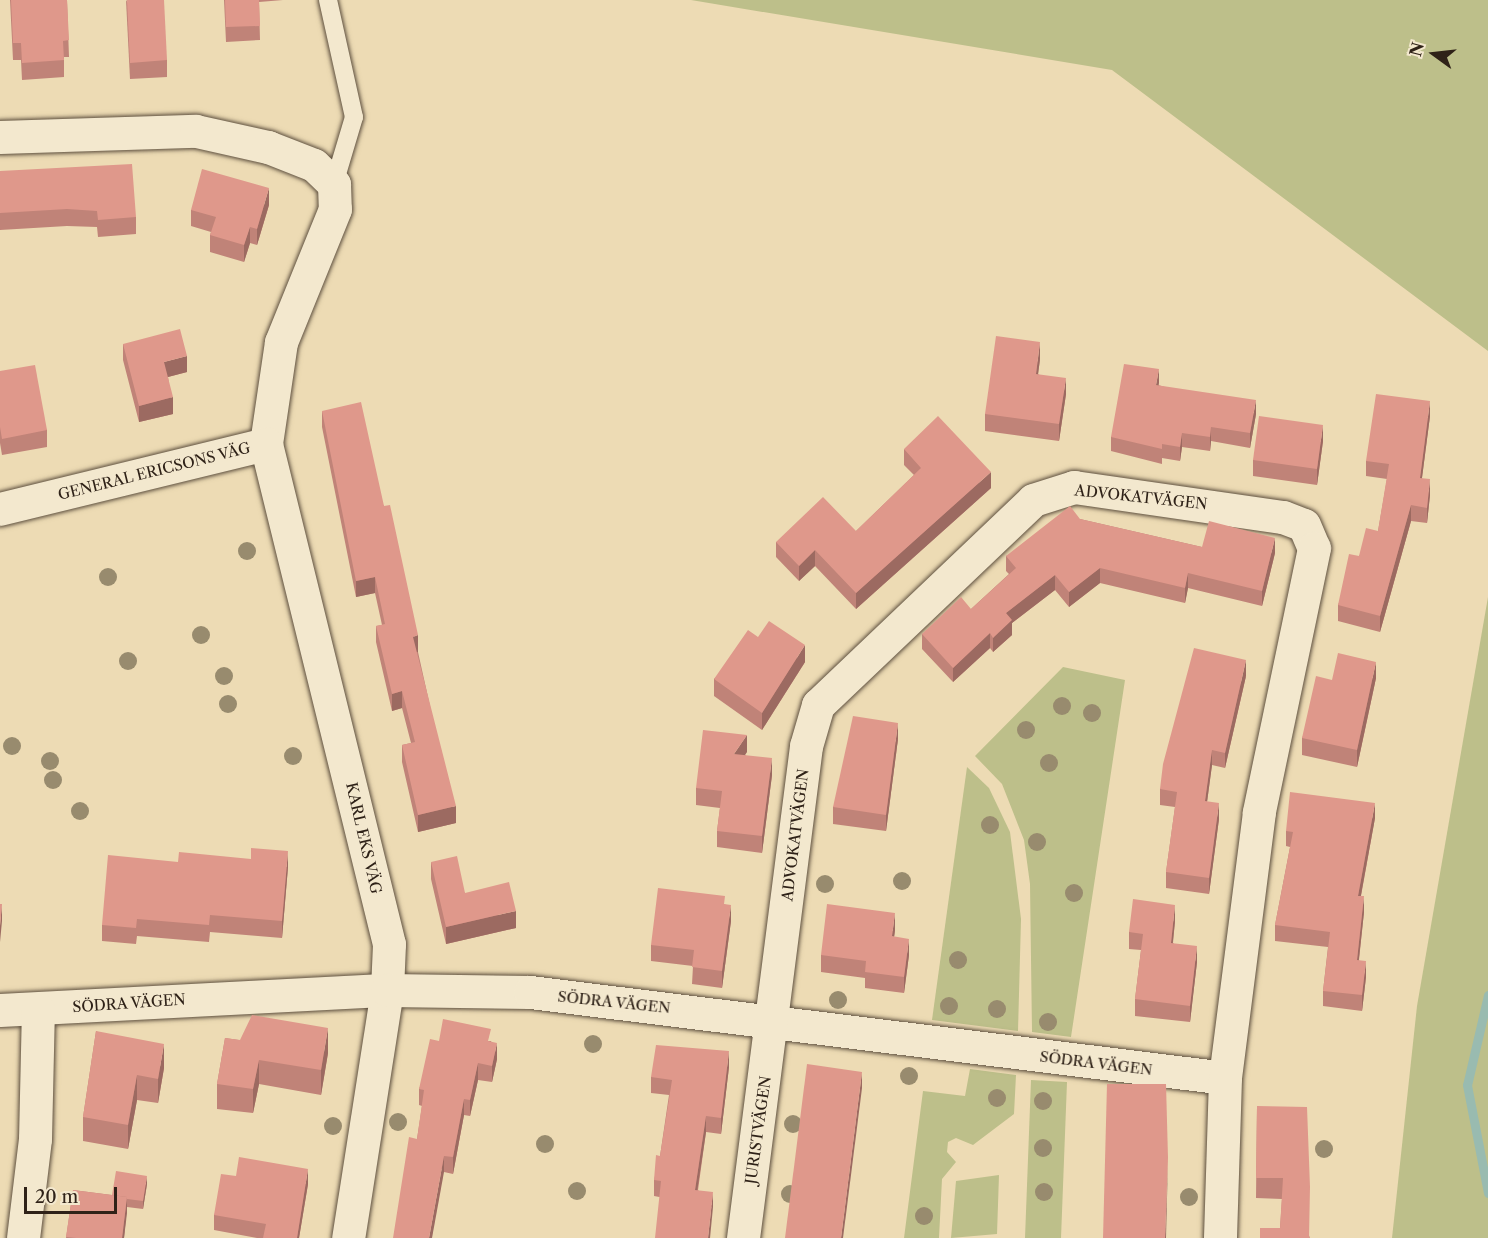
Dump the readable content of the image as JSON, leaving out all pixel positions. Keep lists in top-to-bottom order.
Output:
{
  "streets": {
    "street": [
      "GENERAL ERICSONS VÄG",
      "ADVOKATVÄGEN",
      "KARL EKS VÄG",
      "SÖDRA VÄGEN",
      "JURISTVÄGEN"
    ]
  },
  "crossings": [
    ["GENERAL ERICSONS VÄG", "KARL EKS VÄG"],
    ["ADVOKATVÄGEN", "SÖDRA VÄGEN"],
    ["ADVOKATVÄGEN", "JURISTVÄGEN"],
    ["KARL EKS VÄG", "SÖDRA VÄGEN"],
    ["SÖDRA VÄGEN", "JURISTVÄGEN"]
  ],
  "scale_bar": "20 m",
  "north": "left"
}
